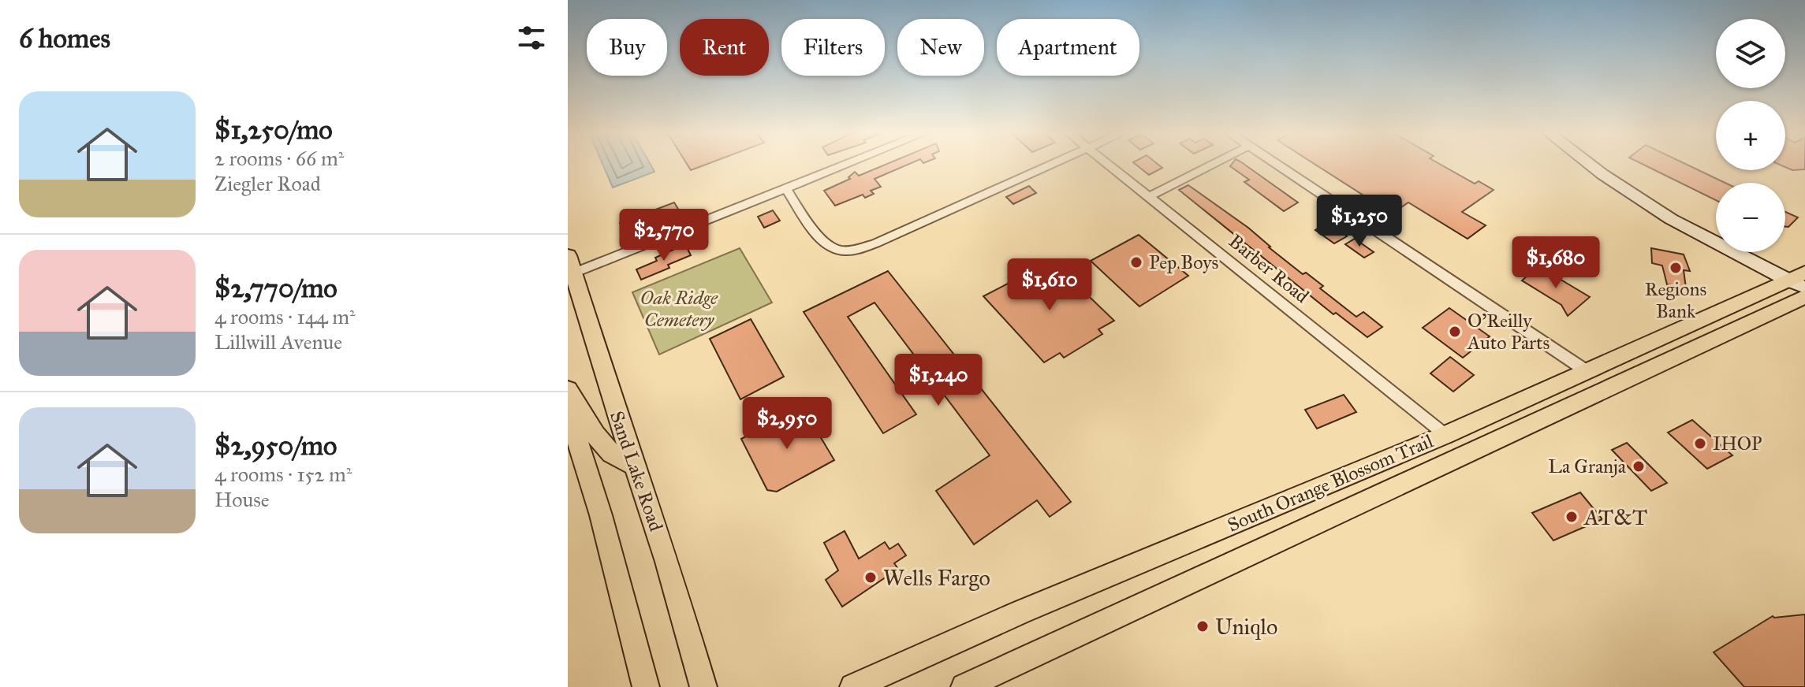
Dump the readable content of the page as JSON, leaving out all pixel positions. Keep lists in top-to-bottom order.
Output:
{
  "streets": {
    "main road": ["Sand Lake Road", "South Orange Blossom Trail"],
    "street": ["Barber Road"]
  },
  "crossings": [
    ["Barber Road", "South Orange Blossom Trail"]
  ],
  "parks": ["Oak Ridge Cemetery"],
  "places": [
    "Pep Boys",
    "Regions Bank",
    "O'Reilly Auto Parts",
    "IHOP",
    "La Granja",
    "AT&T",
    "Wells Fargo",
    "Uniqlo"
  ],
  "page": {
    "heading": "6 homes",
    "map_buttons": ["+", "−"],
    "chip": [
      "Buy",
      "Rent",
      "Filters",
      "New",
      "Apartment"
    ],
    "list": [
      {
        "name": "$1,250/mo",
        "note": "2 rooms · 66 m² · Ziegler Road"
      },
      {
        "name": "$2,770/mo",
        "note": "4 rooms · 144 m² · Lillwill Avenue"
      },
      {
        "name": "$2,950/mo",
        "note": "4 rooms · 152 m² · House"
      }
    ],
    "price": [
      "$1,250",
      "$2,770",
      "$1,680",
      "$1,610",
      "$1,240",
      "$2,950"
    ]
  }
}
